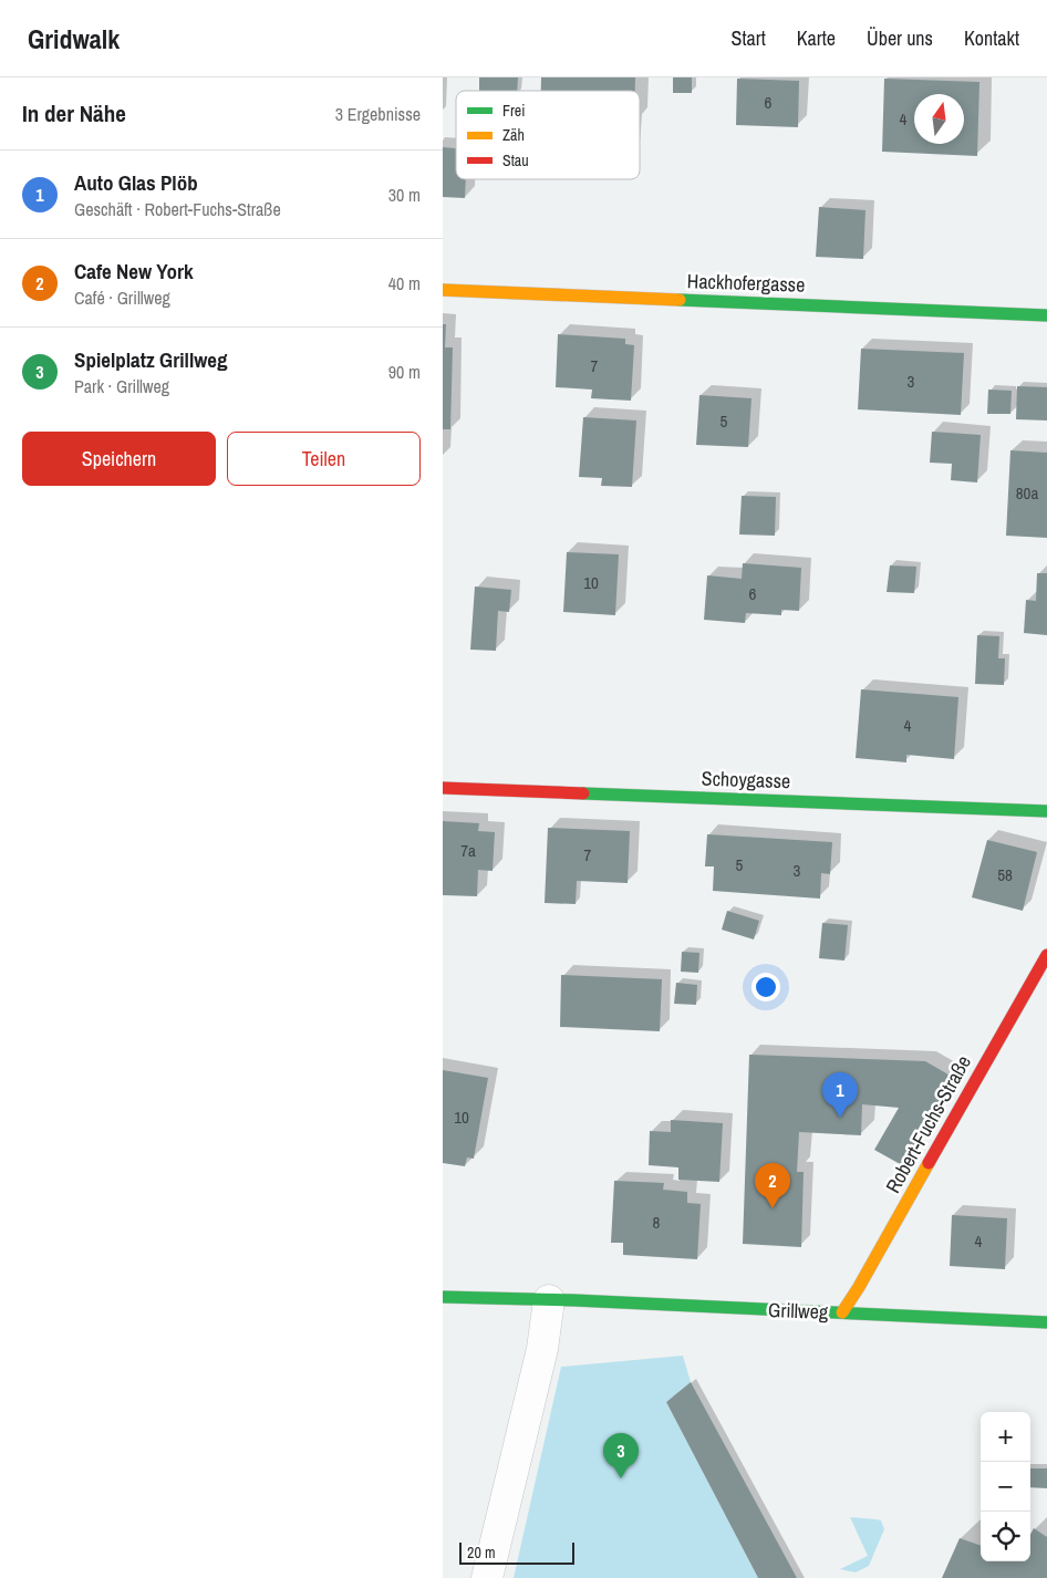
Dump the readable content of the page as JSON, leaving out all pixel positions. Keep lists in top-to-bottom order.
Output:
{
  "streets": {
    "street": [
      "Hackhofergasse",
      "Schoygasse",
      "Robert-Fuchs-Straße",
      "Grillweg"
    ]
  },
  "crossings": [
    ["Robert-Fuchs-Straße", "Grillweg"]
  ],
  "house_numbers": [
    "6",
    "4",
    "7",
    "3",
    "5",
    "80a",
    "10",
    "6",
    "4",
    "7a",
    "7",
    "5",
    "3",
    "58",
    "10",
    "8",
    "4"
  ],
  "legend": ["Frei", "Zäh", "Stau"],
  "scale_bar": "20 m",
  "north": "top",
  "page": {
    "header": "Gridwalk",
    "nav": [
      "Start",
      "Karte",
      "Über uns",
      "Kontakt"
    ],
    "heading": ["In der Nähe", "3 Ergebnisse"],
    "list": [
      {
        "mark": "1",
        "name": "Auto Glas Plöb",
        "note": "Geschäft · Robert-Fuchs-Straße",
        "value": "30 m"
      },
      {
        "mark": "2",
        "name": "Cafe New York",
        "note": "Café · Grillweg",
        "value": "40 m"
      },
      {
        "mark": "3",
        "name": "Spielplatz Grillweg",
        "note": "Park · Grillweg",
        "value": "90 m"
      }
    ],
    "buttons": ["Speichern", "Teilen"],
    "pins": ["1", "2", "3"],
    "map_buttons": ["+", "−"],
    "scale": "20 m"
  }
}
